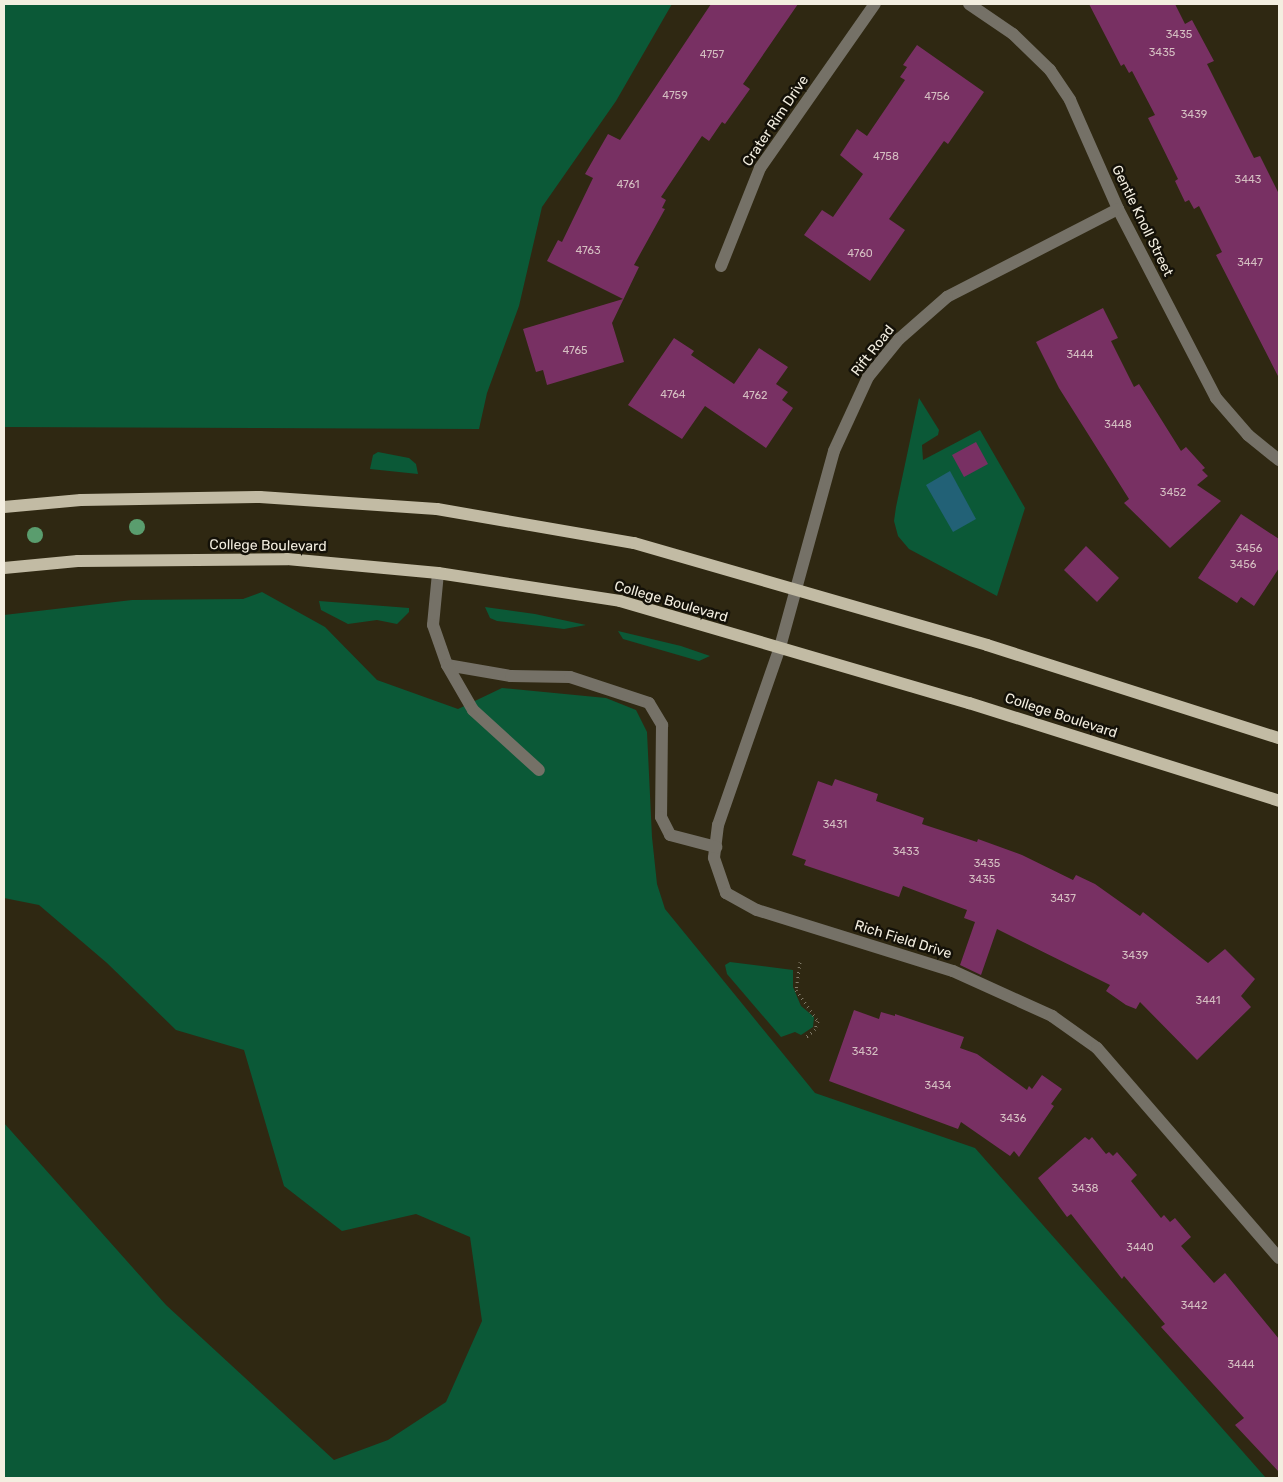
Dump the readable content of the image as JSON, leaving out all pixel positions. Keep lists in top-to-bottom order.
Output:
{
  "streets": {
    "main road": ["College Boulevard"],
    "street": [
      "Crater Rim Drive",
      "Gentle Knoll Street",
      "Rift Road",
      "Rich Field Drive"
    ]
  },
  "crossings": [
    ["Gentle Knoll Street", "Rift Road"],
    ["Rift Road", "Rich Field Drive"],
    ["College Boulevard", "Rich Field Drive"]
  ],
  "house_numbers": [
    "3435",
    "3435",
    "4757",
    "4759",
    "4756",
    "3439",
    "4758",
    "3443",
    "4761",
    "4763",
    "4760",
    "3447",
    "4765",
    "3444",
    "4764",
    "4762",
    "3448",
    "3452",
    "3456",
    "3456",
    "3431",
    "3433",
    "3435",
    "3435",
    "3437",
    "3439",
    "3441",
    "3432",
    "3434",
    "3436",
    "3438",
    "3440",
    "3442",
    "3444"
  ]
}
